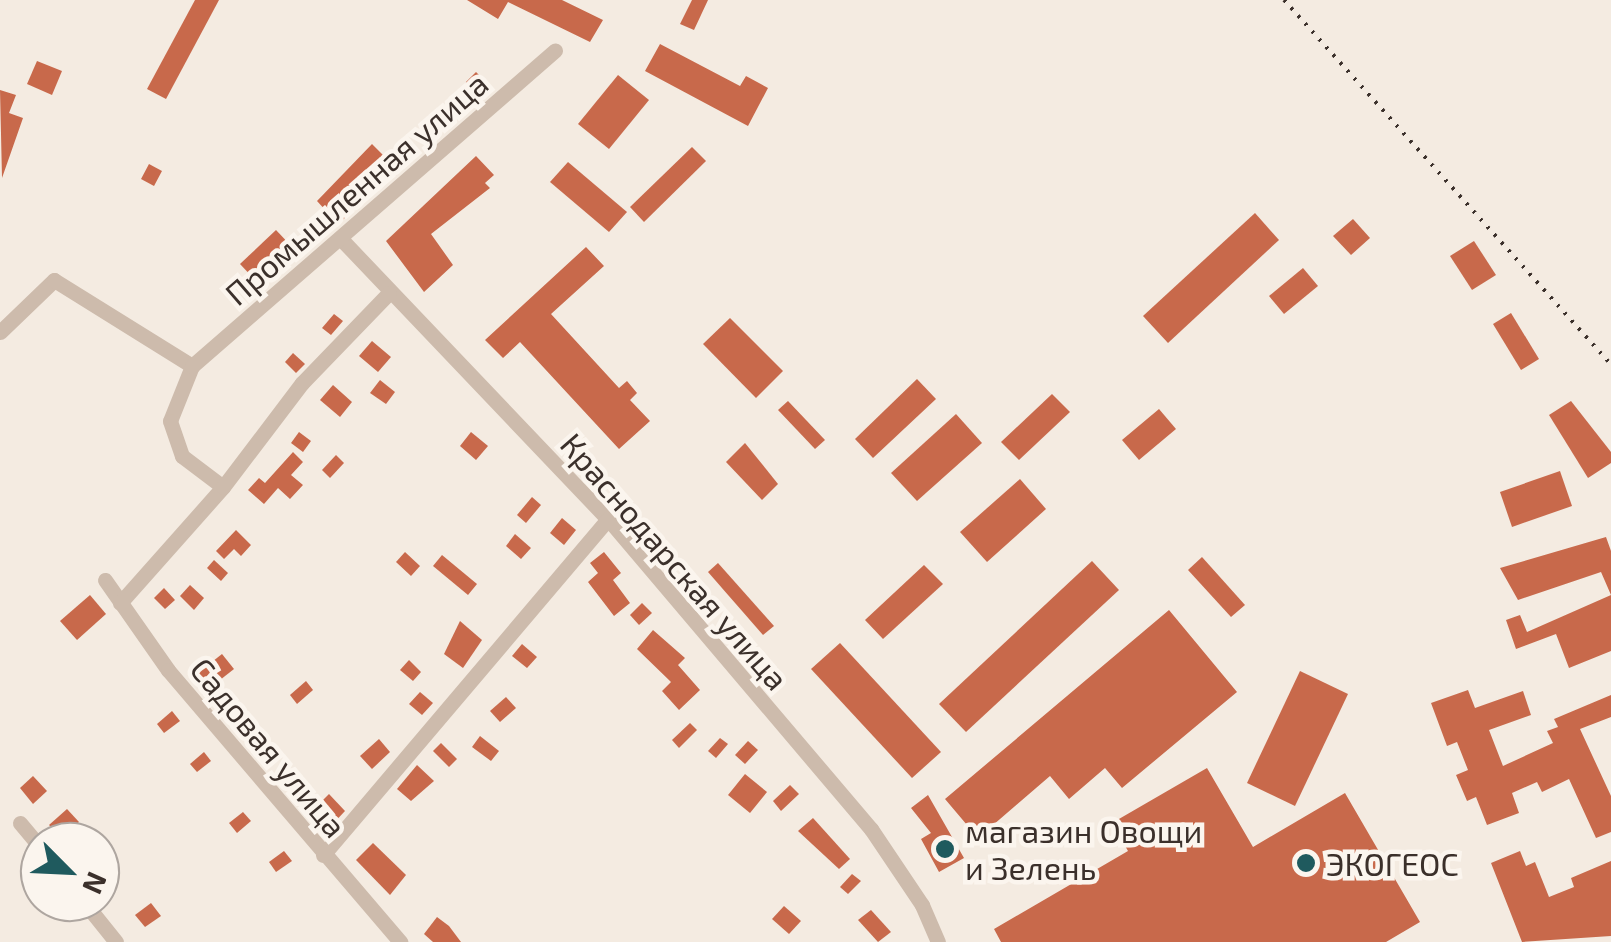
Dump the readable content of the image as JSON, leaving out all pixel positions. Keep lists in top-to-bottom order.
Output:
{
  "streets": {
    "street": ["Промышленная улица", "Краснодарская улица", "Садовая улица"]
  },
  "crossings": [
    ["Промышленная улица", "Краснодарская улица"]
  ],
  "places": ["магазин Овощи и Зелень", "ЭКОГЕОС"],
  "north": "bottom right"
}
